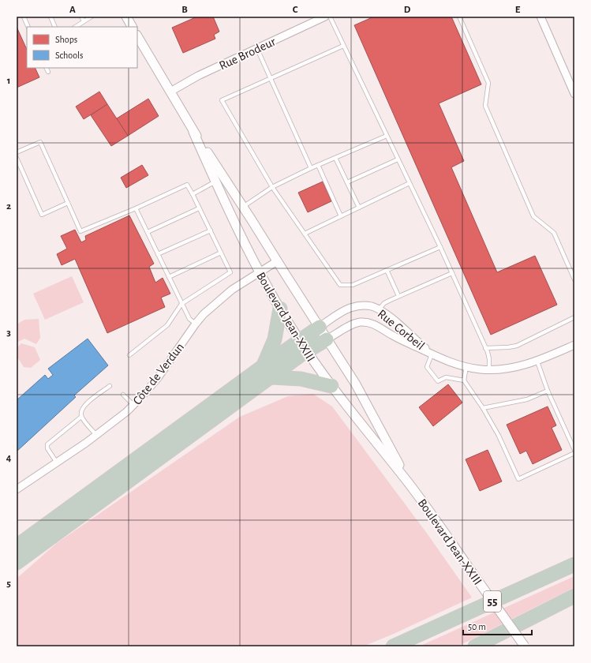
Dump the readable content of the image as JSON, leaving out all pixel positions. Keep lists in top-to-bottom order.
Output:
{
  "streets": {
    "highway": ["55"],
    "street": [
      "Rue Brodeur",
      "Boulevard Jean-XXIII",
      "Rue Corbeil",
      "Côte de Verdun"
    ]
  },
  "crossings": [
    ["Rue Brodeur", "Boulevard Jean-XXIII"],
    ["Boulevard Jean-XXIII", "Rue Corbeil"],
    ["Boulevard Jean-XXIII", "Côte de Verdun"]
  ],
  "legend": ["Shops", "Schools"],
  "scale_bar": "50 m",
  "grid": {
    "columns": [
      "A",
      "B",
      "C",
      "D",
      "E"
    ],
    "rows": [
      "1",
      "2",
      "3",
      "4",
      "5"
    ]
  }
}
